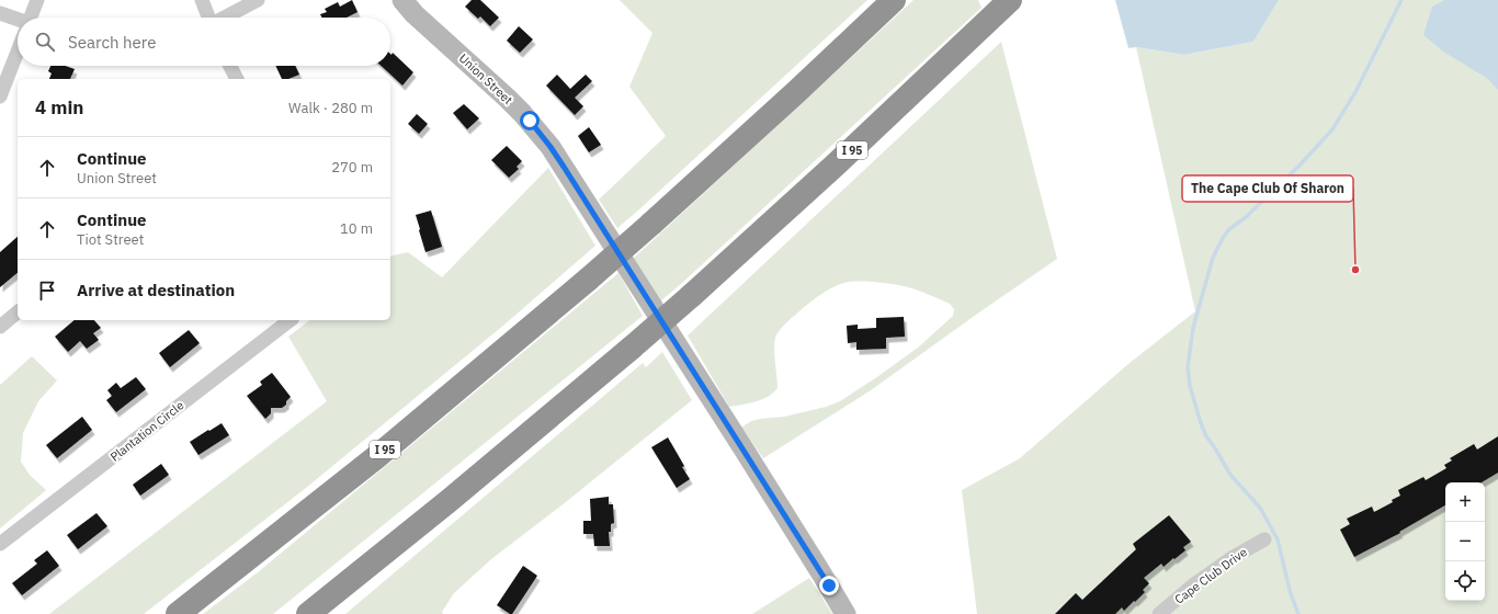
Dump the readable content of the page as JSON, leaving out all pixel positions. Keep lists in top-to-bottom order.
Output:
{
  "streets": {
    "highway": ["I 95"],
    "main road": ["Union Street"],
    "street": ["Plantation Circle", "Cape Club Drive"]
  },
  "places": ["The Cape Club Of Sharon"],
  "page": {
    "search": "Search here",
    "heading": ["4 min", "Walk · 280 m"],
    "list": [
      ["Continue", "Union Street", "270 m"],
      ["Continue", "Tiot Street", "10 m"],
      "Arrive at destination"
    ],
    "map_buttons": ["+", "−"]
  }
}
